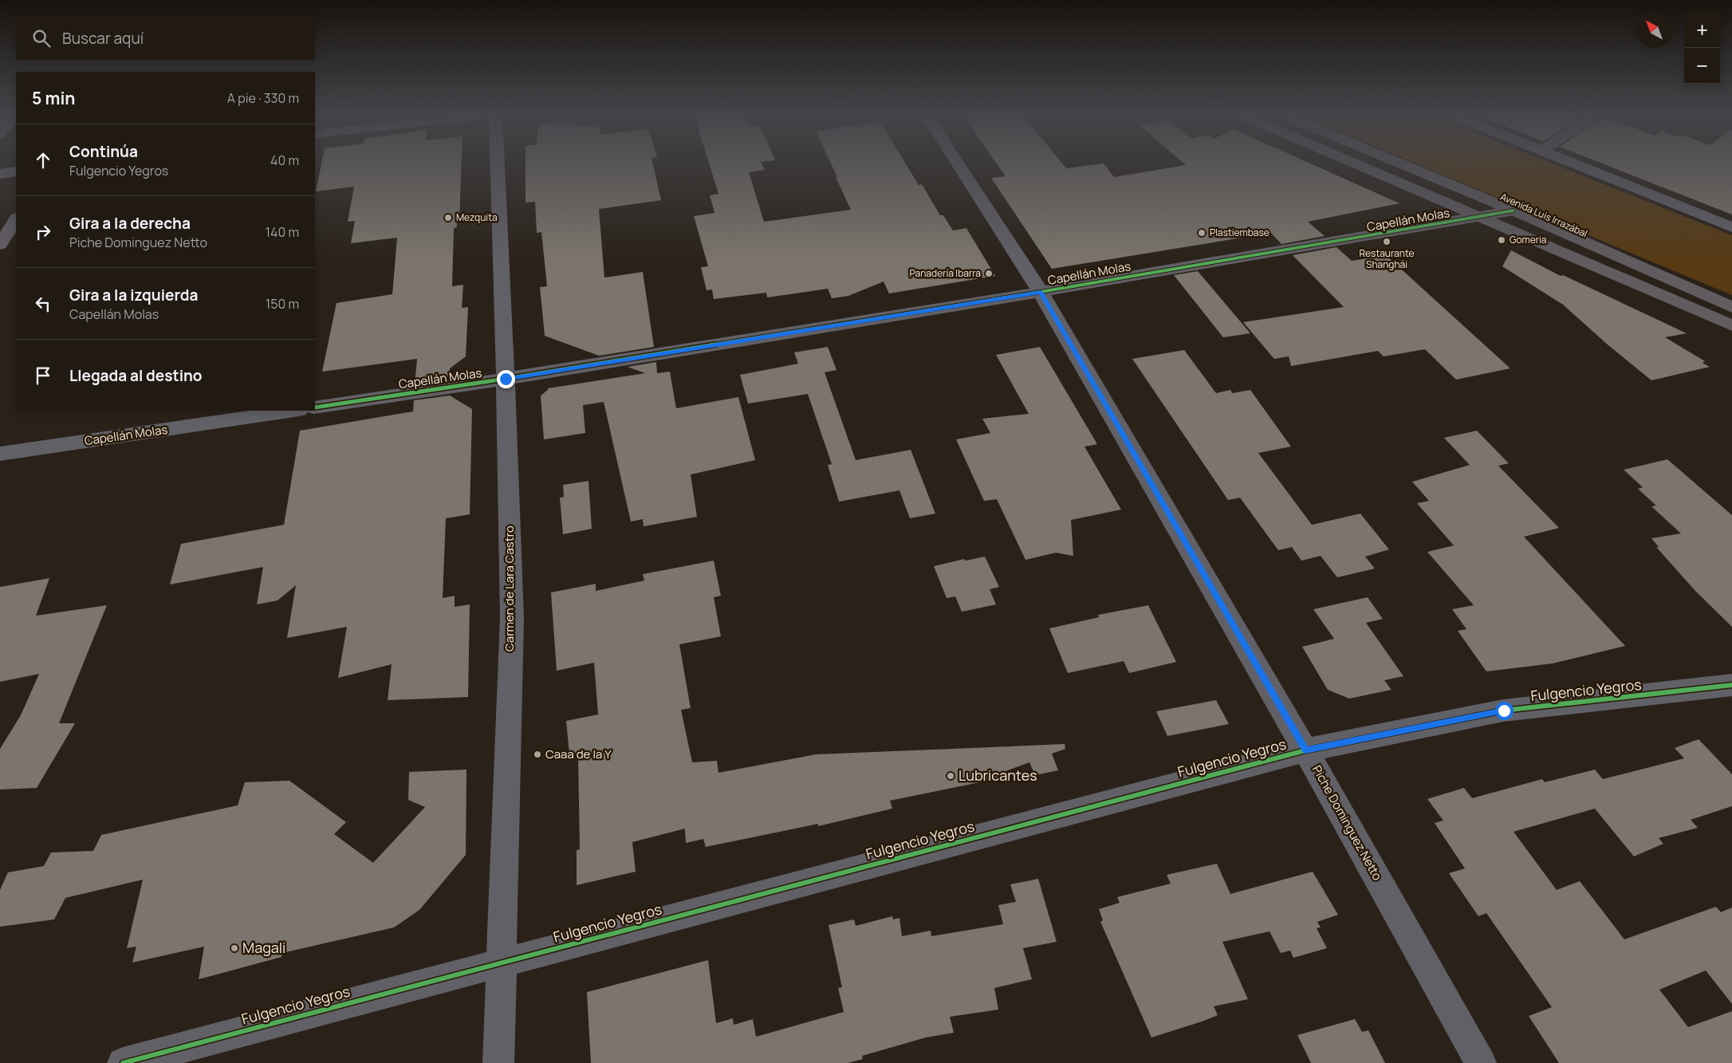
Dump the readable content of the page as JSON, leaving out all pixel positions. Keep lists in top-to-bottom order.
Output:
{
  "streets": {
    "highway": ["Avenida Luis Irrazábal"],
    "street": [
      "Capellán Molas",
      "Carmen de Lara Castro",
      "Fulgencio Yegros",
      "Piche Dominguez Netto"
    ]
  },
  "crossings": [
    ["Avenida Luis Irrazábal", "Capellán Molas"],
    ["Capellán Molas", "Carmen de Lara Castro"],
    ["Capellán Molas", "Piche Dominguez Netto"],
    ["Carmen de Lara Castro", "Fulgencio Yegros"],
    ["Fulgencio Yegros", "Piche Dominguez Netto"]
  ],
  "places": [
    "Mezquita",
    "Plastiembase",
    "Gomeria",
    "Restaurante Shanghái",
    "Panadería Ibarra",
    "Caaa de la Y",
    "Lubricantes",
    "Magali"
  ],
  "north": "top left",
  "page": {
    "map_buttons": ["+", "−"],
    "search": "Buscar aquí",
    "heading": ["5 min", "A pie · 330 m"],
    "list": [
      ["Continúa", "Fulgencio Yegros", "40 m"],
      ["Gira a la derecha", "Piche Dominguez Netto", "140 m"],
      ["Gira a la izquierda", "Capellán Molas", "150 m"],
      "Llegada al destino"
    ]
  }
}
